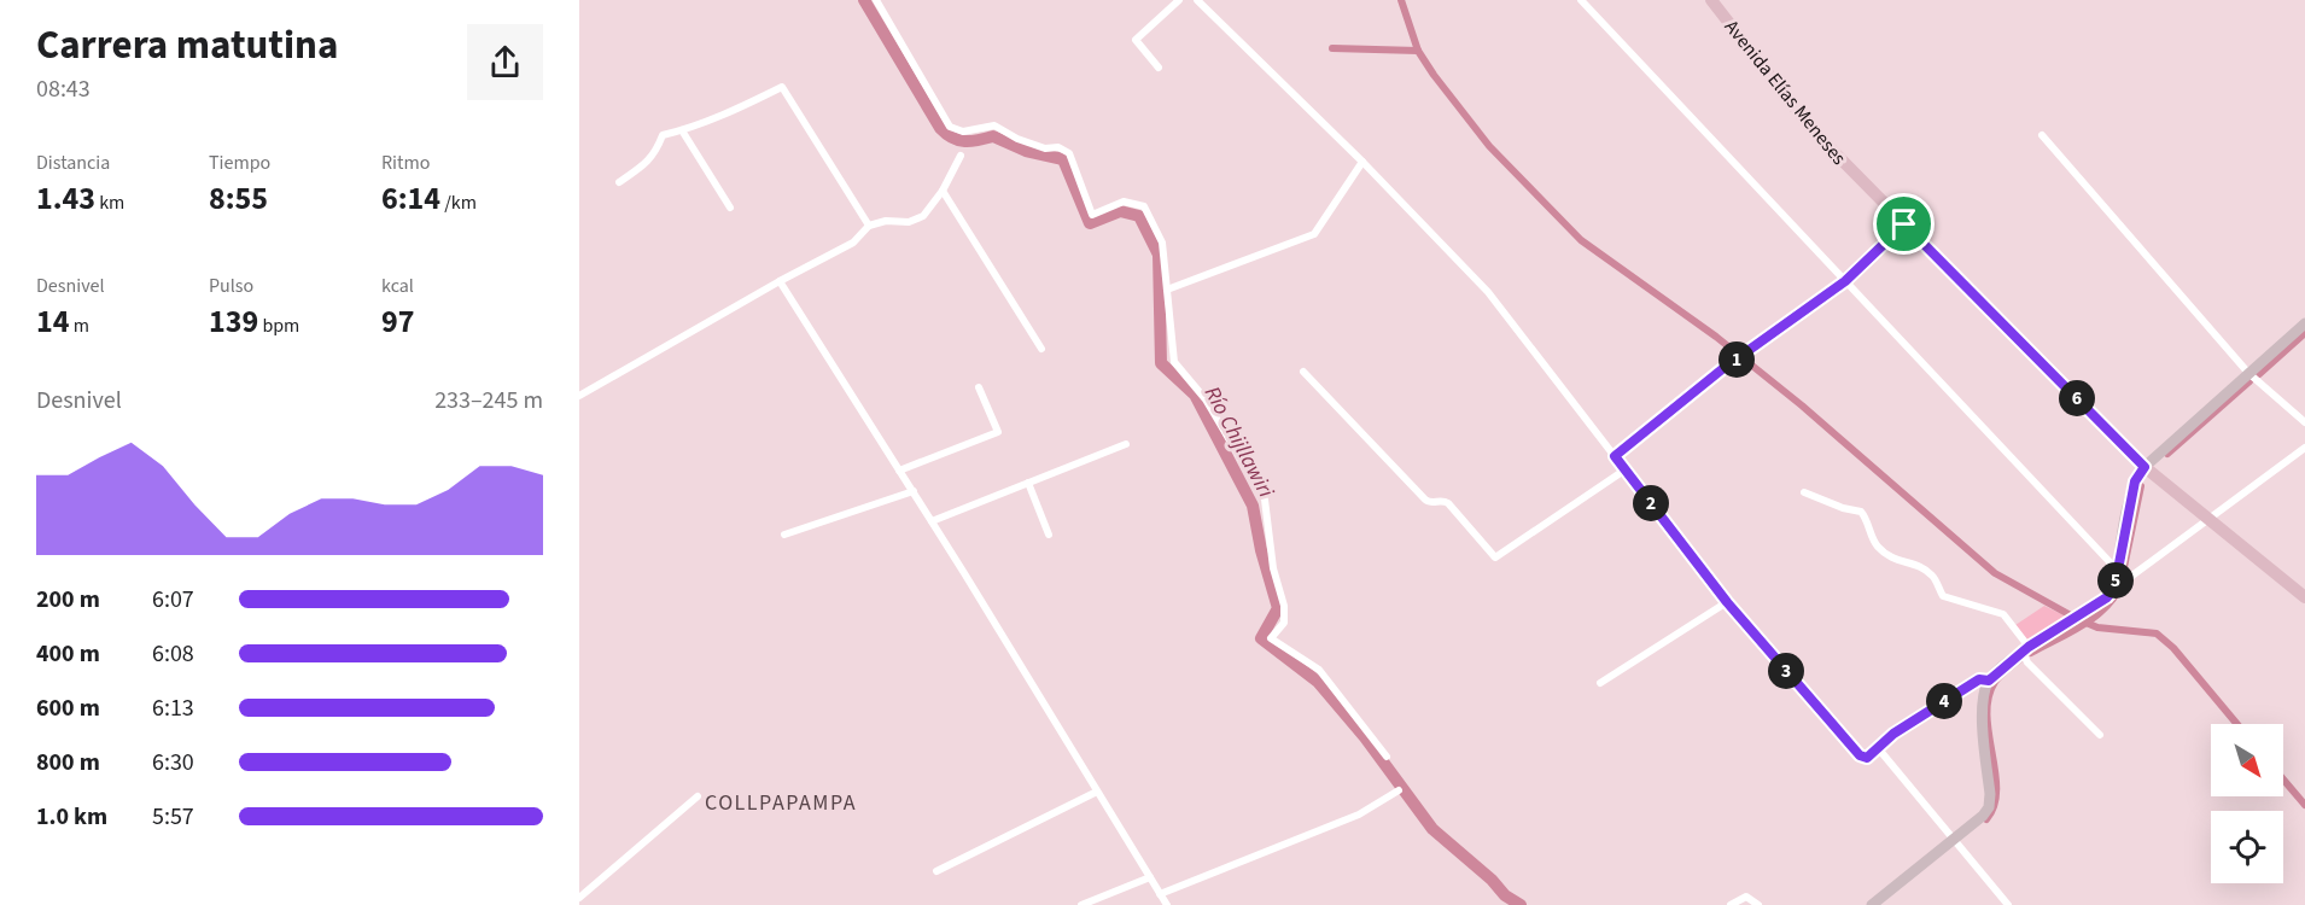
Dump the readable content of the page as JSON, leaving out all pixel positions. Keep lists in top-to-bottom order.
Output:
{
  "streets": {
    "main road": ["Avenida Elías Meneses"]
  },
  "districts": ["COLLPAPAMPA"],
  "water": ["Río Chijllawiri"],
  "north": "bottom right",
  "page": {
    "heading": ["Carrera matutina", "08:43"],
    "stats": [
      ["Distancia", "1.43 km"],
      ["Tiempo", "8:55"],
      ["Ritmo", "6:14 /km"],
      ["Desnivel", "14 m"],
      ["Pulso", "139 bpm"],
      ["kcal", "97"]
    ],
    "pins": [
      "1",
      "6",
      "2",
      "5",
      "3",
      "4"
    ],
    "chart": ["Desnivel", "233–245 m"],
    "list": [
      {
        "name": "200 m",
        "note": "6:07"
      },
      {
        "name": "400 m",
        "note": "6:08"
      },
      {
        "name": "600 m",
        "note": "6:13"
      },
      {
        "name": "800 m",
        "note": "6:30"
      },
      {
        "name": "1.0 km",
        "note": "5:57"
      }
    ]
  }
}
